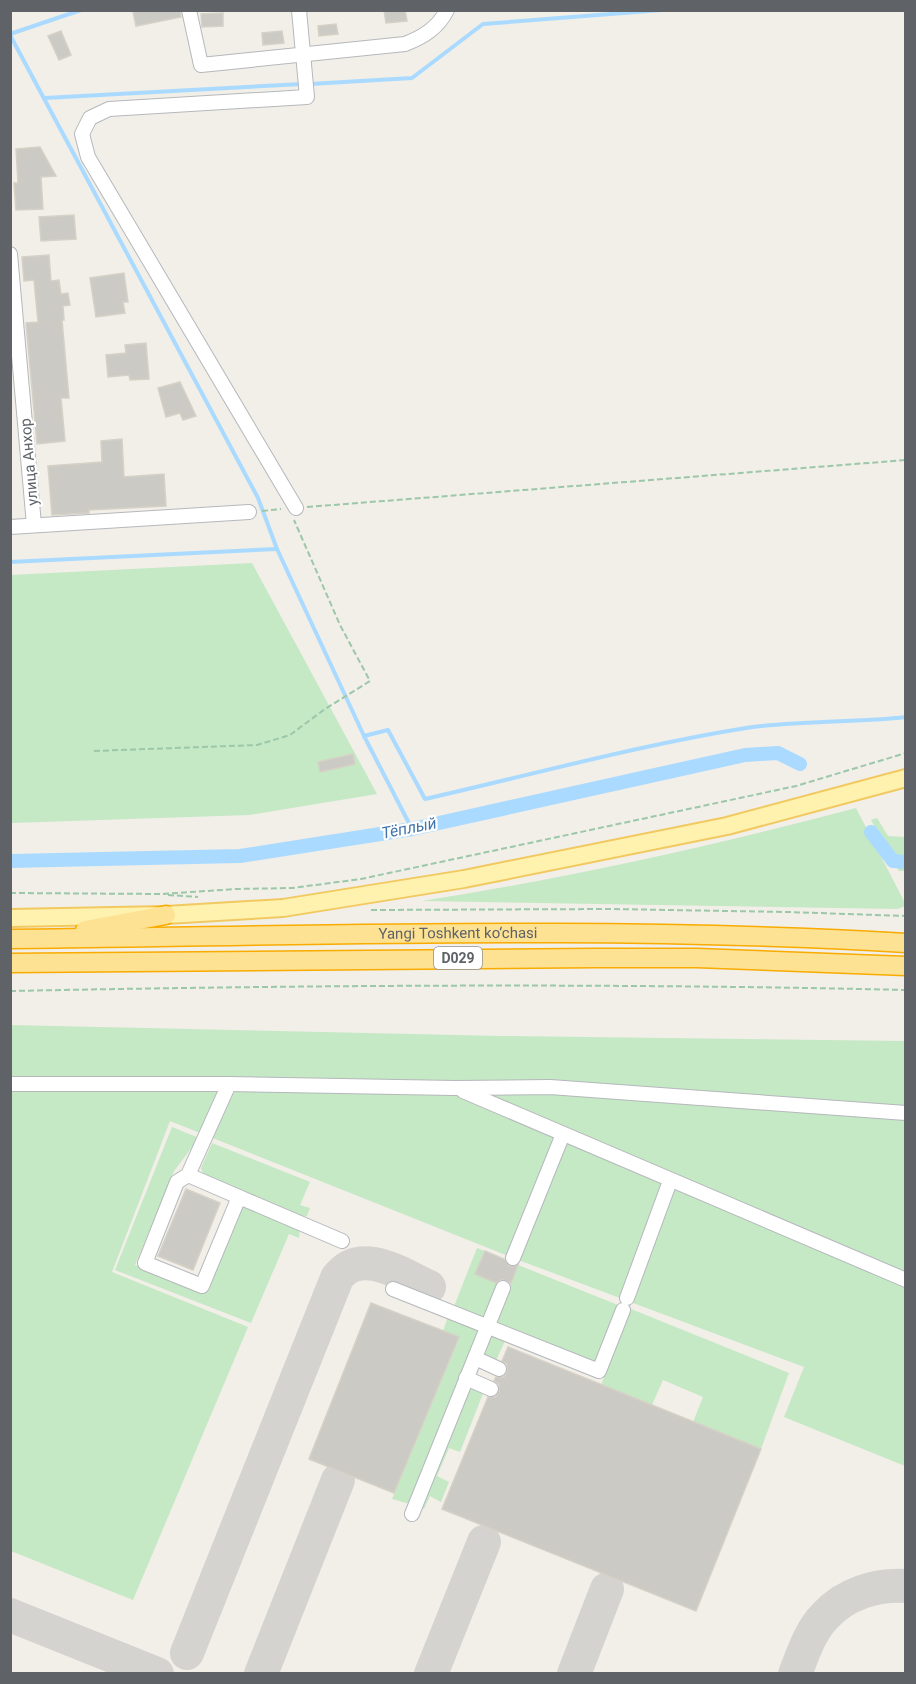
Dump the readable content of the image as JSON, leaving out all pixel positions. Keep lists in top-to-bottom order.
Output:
{
  "streets": {
    "highway": ["Yangi Toshkent ko‘chasi", "D029"],
    "street": ["улица Анхор"]
  },
  "water": ["Тёплый"]
}
